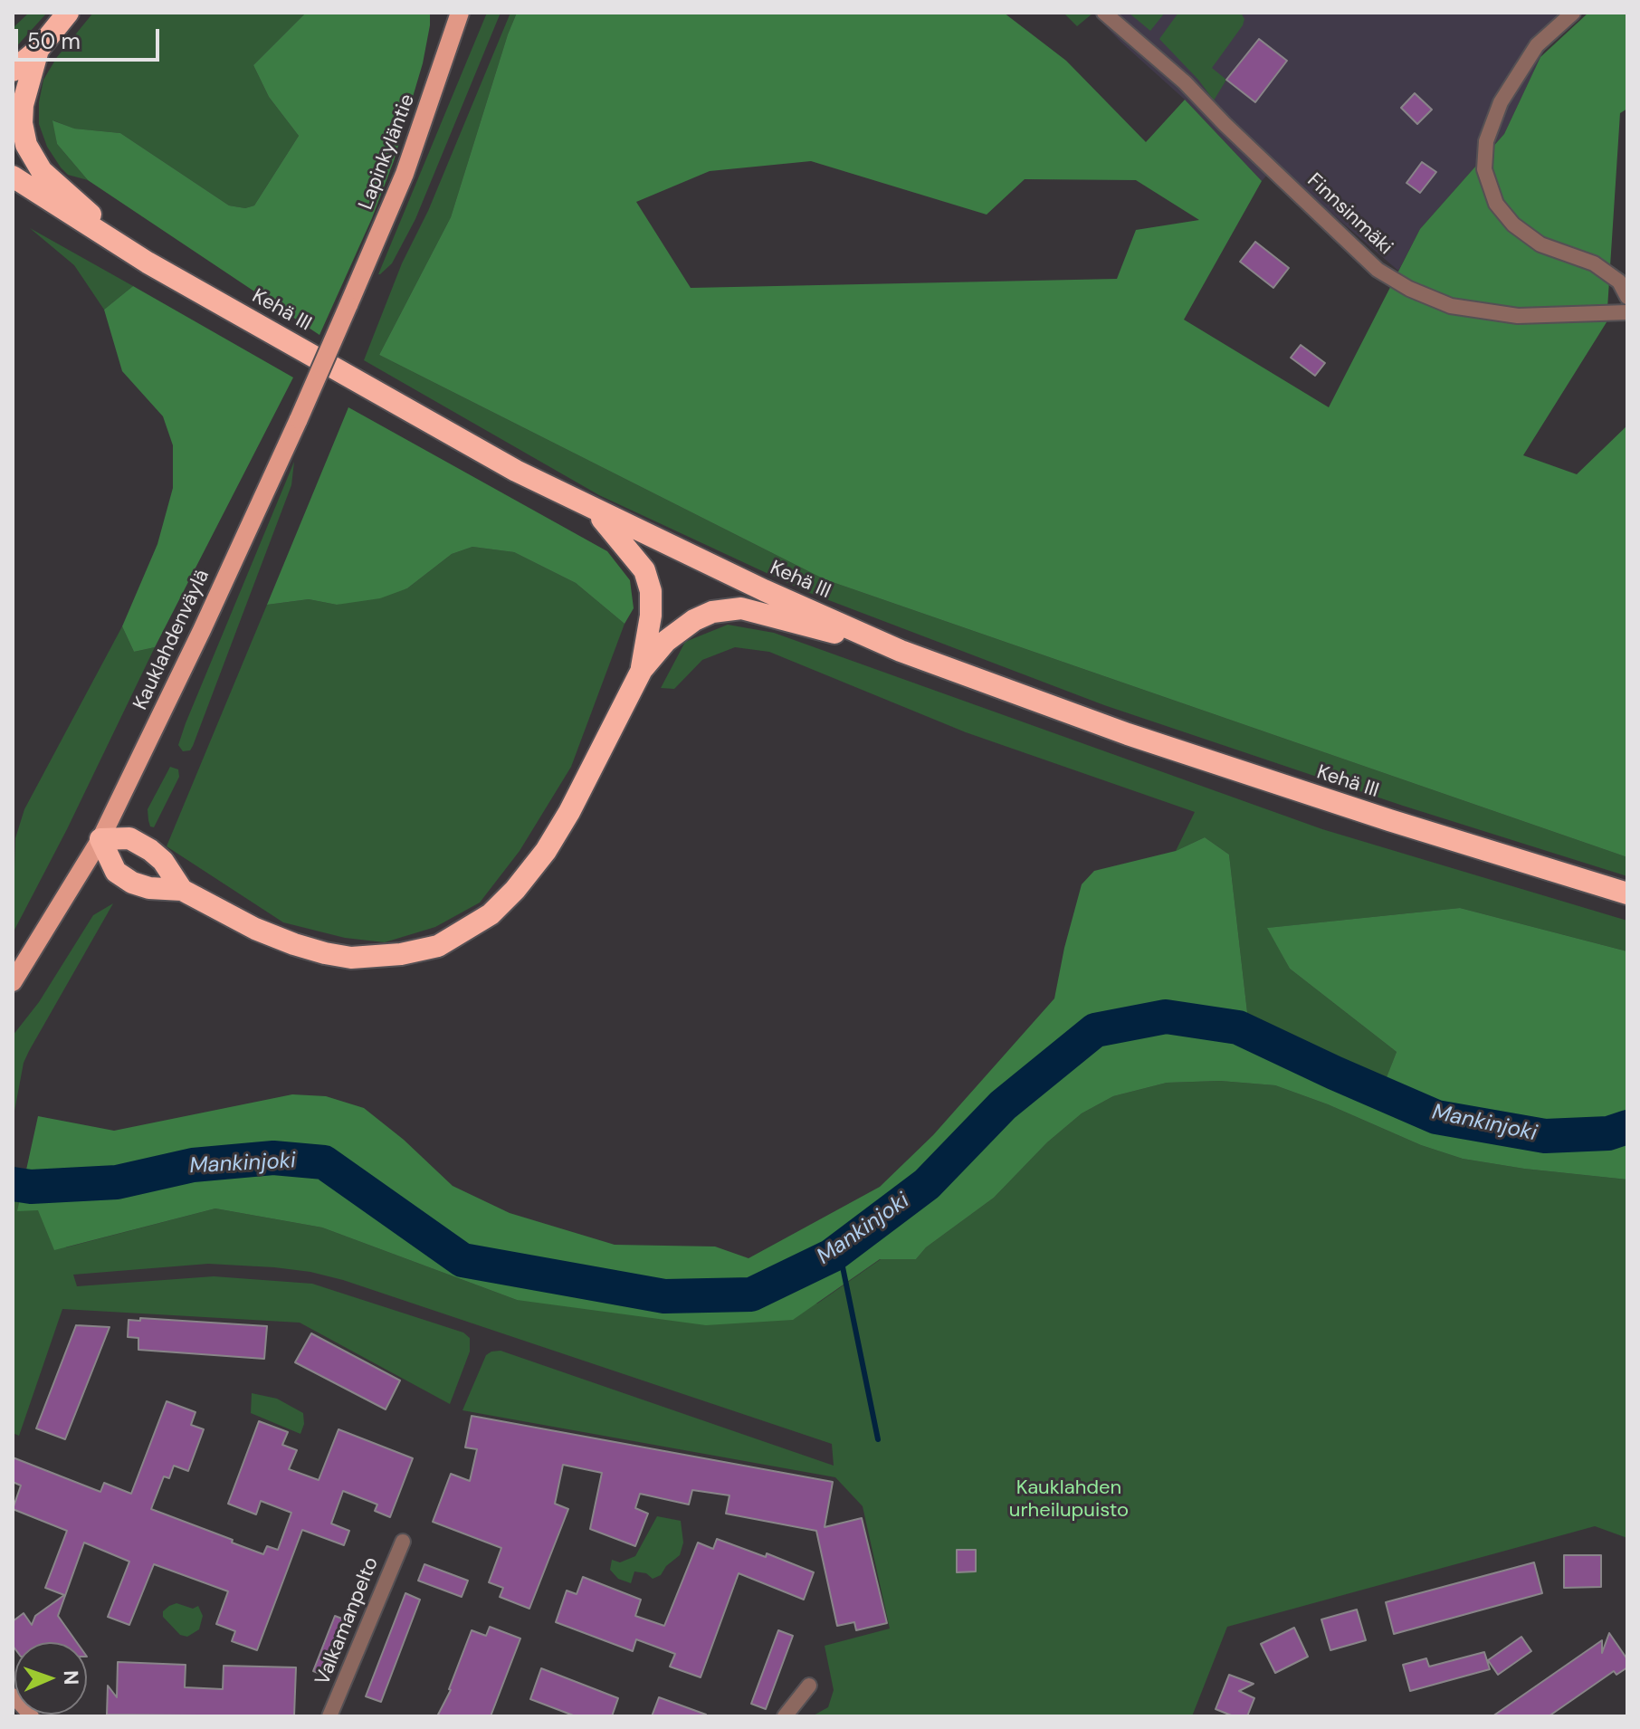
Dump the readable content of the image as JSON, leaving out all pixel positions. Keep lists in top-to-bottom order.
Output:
{
  "streets": {
    "highway": ["Kehä III"],
    "main road": ["Lapinkyläntie", "Kauklahdenväylä"],
    "street": ["Finnsinmäki", "Valkamanpelto"]
  },
  "crossings": [
    ["Lapinkyläntie", "Kauklahdenväylä"]
  ],
  "water": ["Mankinjoki"],
  "parks": ["Kauklahden urheilupuisto"],
  "scale_bar": "50 m",
  "north": "right"
}
